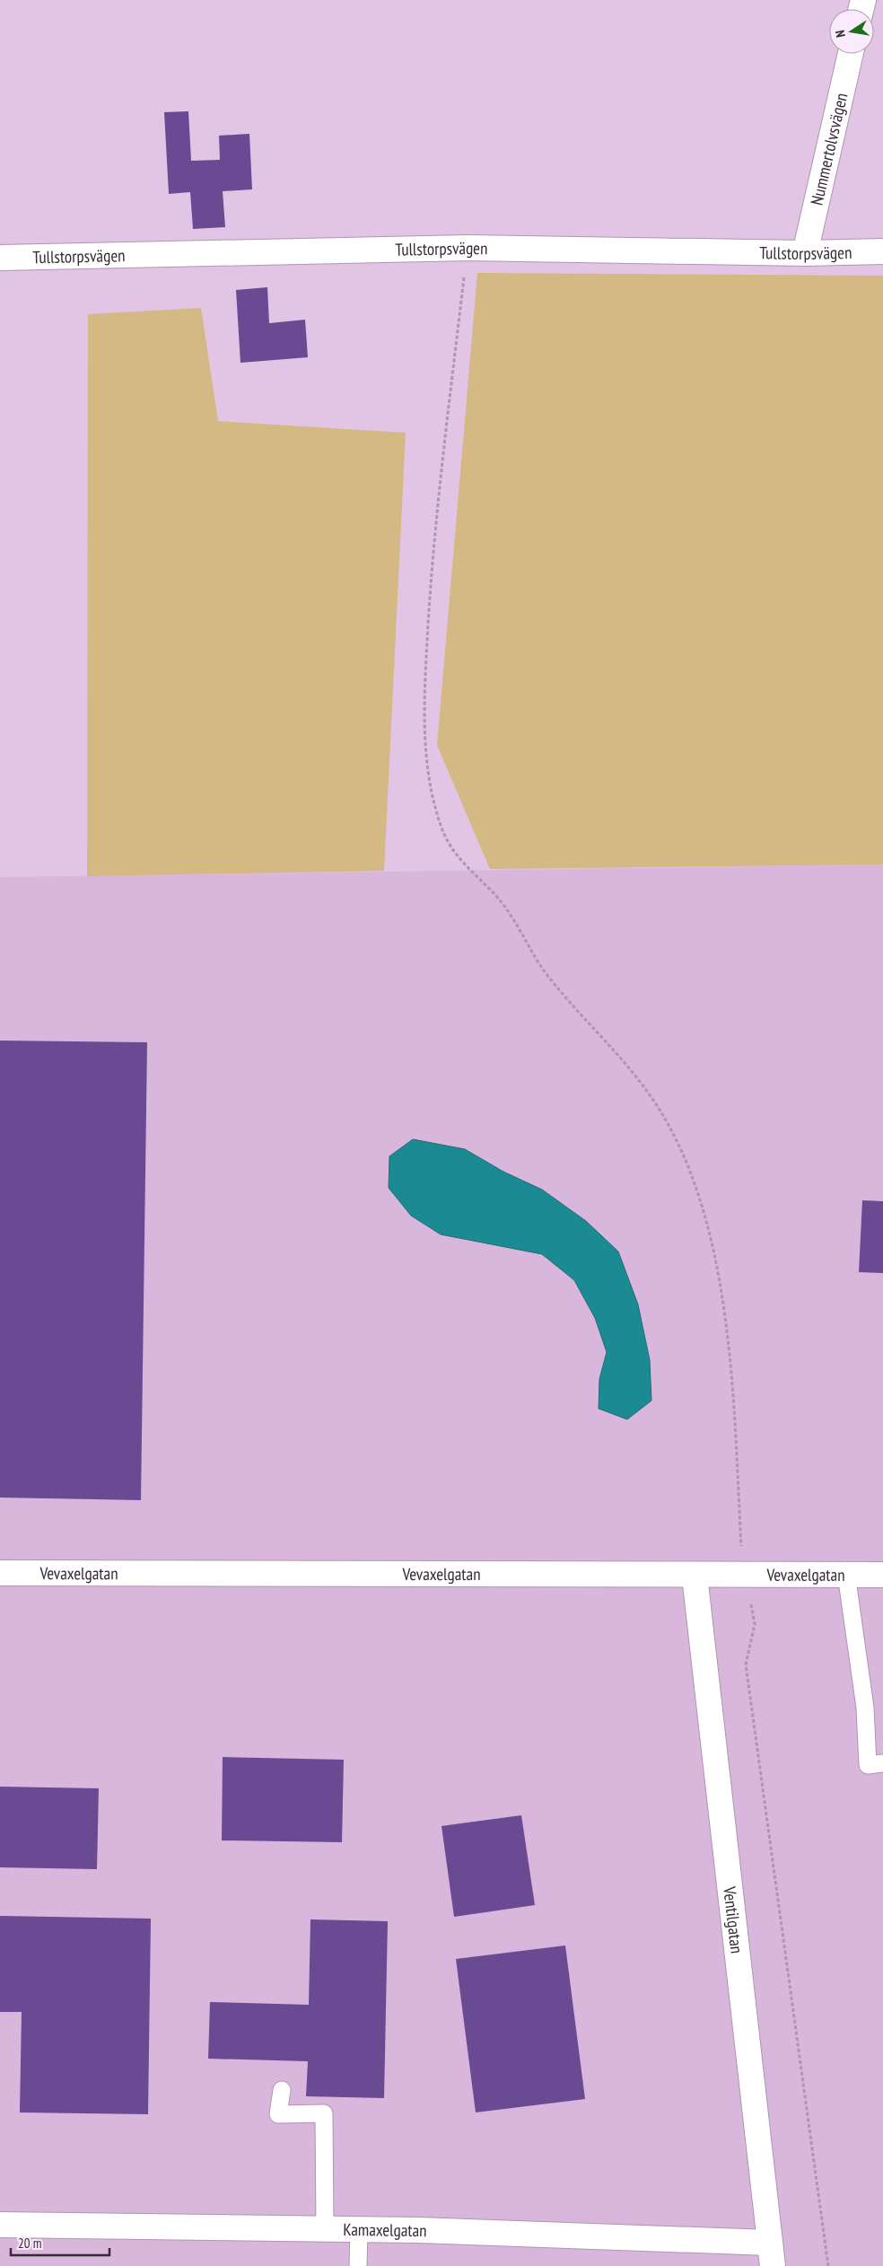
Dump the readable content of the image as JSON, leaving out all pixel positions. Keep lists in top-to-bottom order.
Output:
{
  "streets": {
    "street": [
      "Nummertolvsvägen",
      "Tullstorpsvägen",
      "Vevaxelgatan",
      "Ventilgatan",
      "Kamaxelgatan"
    ]
  },
  "crossings": [
    ["Nummertolvsvägen", "Tullstorpsvägen"],
    ["Vevaxelgatan", "Ventilgatan"],
    ["Ventilgatan", "Kamaxelgatan"]
  ],
  "scale_bar": "20 m",
  "north": "left"
}
